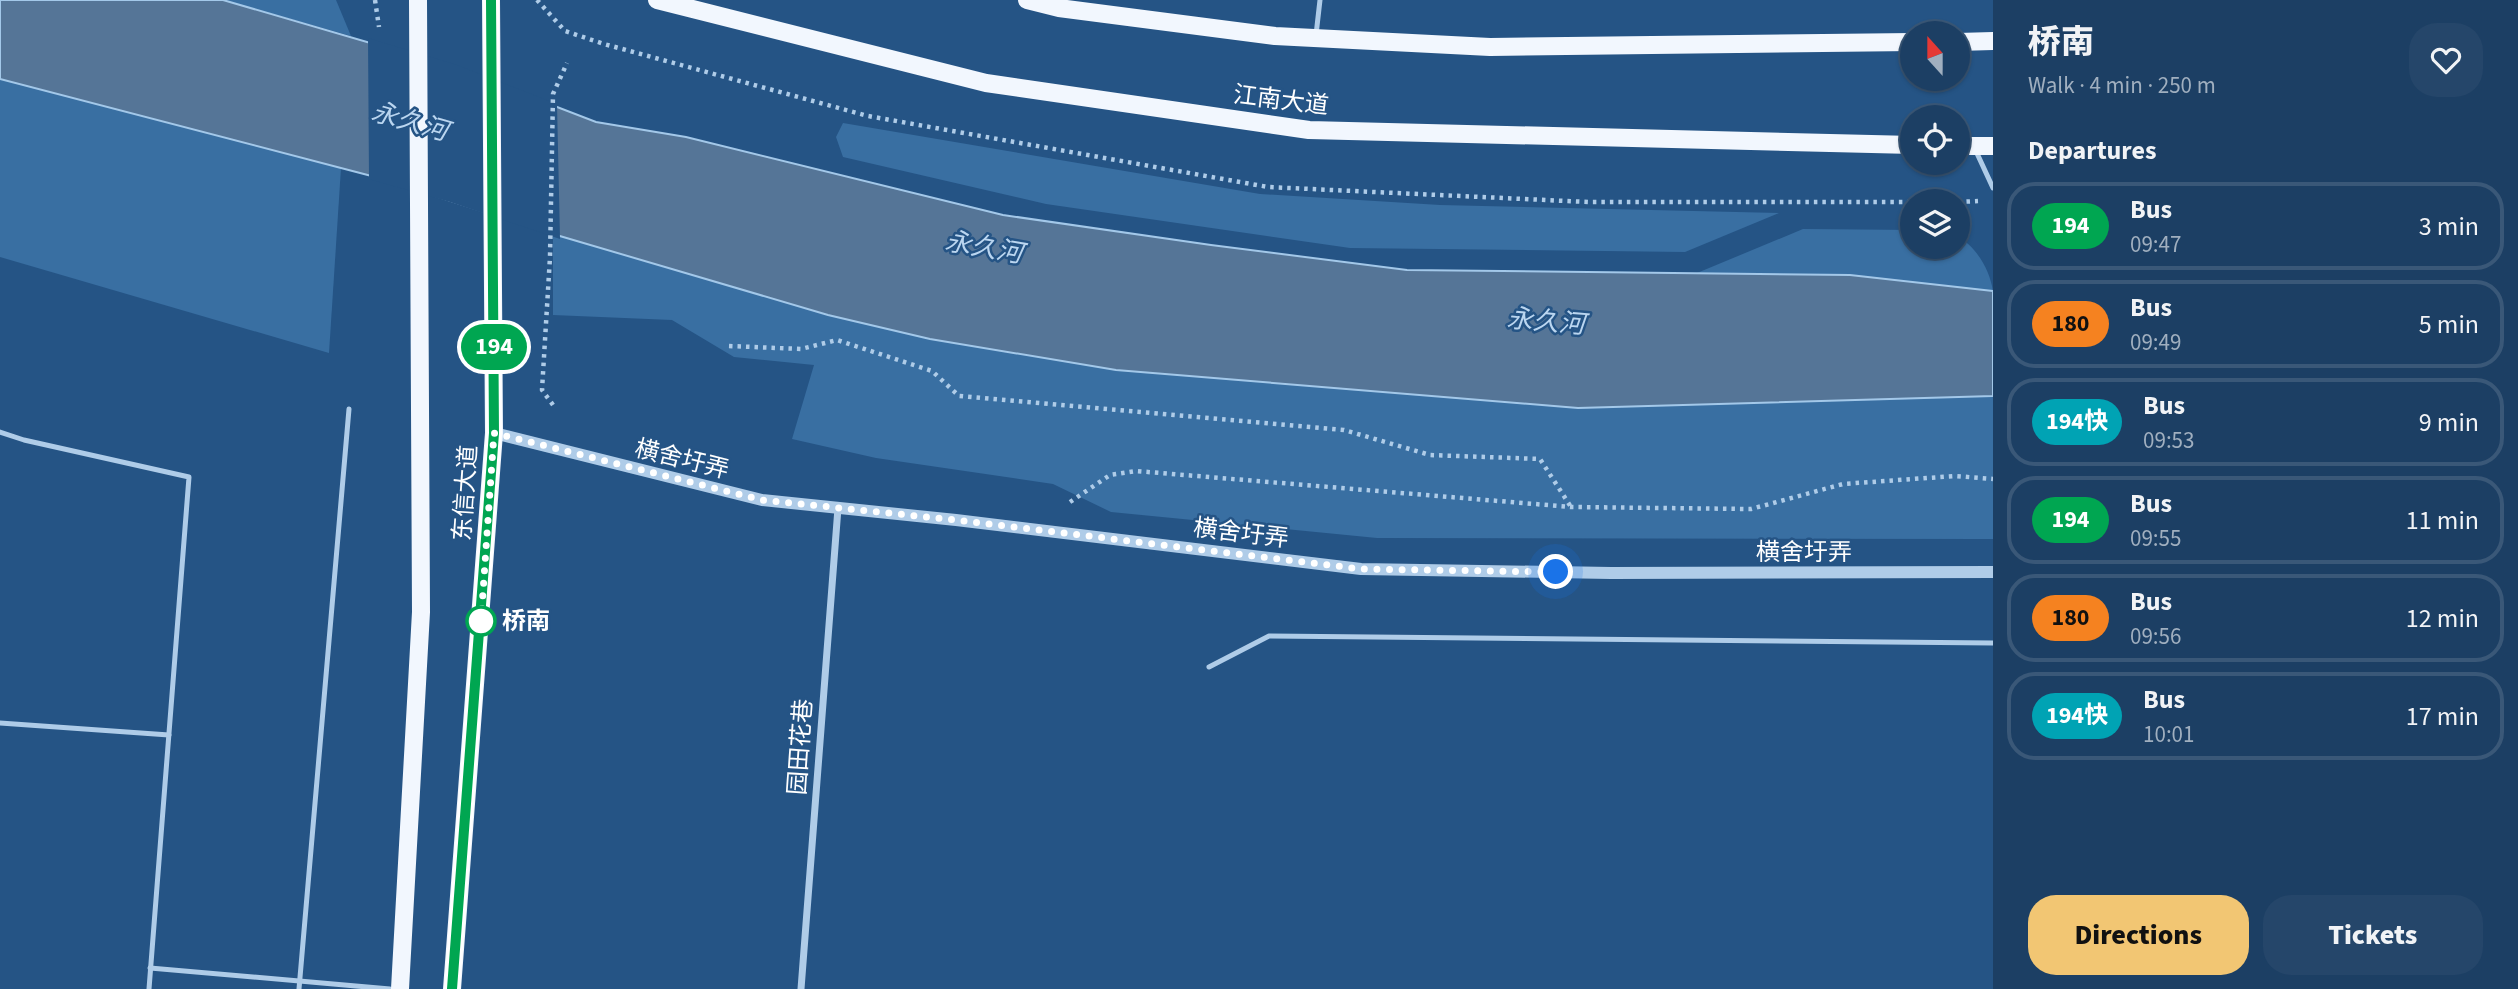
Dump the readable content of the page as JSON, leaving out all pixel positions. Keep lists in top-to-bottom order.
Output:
{
  "streets": {
    "main road": ["江南大道", "东信大道"],
    "street": ["横舍圩弄", "园田花巷"]
  },
  "crossings": [
    ["横舍圩弄", "东信大道"],
    ["横舍圩弄", "园田花巷"]
  ],
  "water": ["永久河"],
  "places": ["桥南"],
  "lines": ["bus line 194"],
  "north": "top",
  "page": {
    "on_map": "194",
    "heading": [
      ["桥南", "Walk · 4 min · 250 m"],
      "Departures"
    ],
    "list": [
      {
        "mark": "194",
        "name": "Bus",
        "note": "09:47",
        "value": "3 min"
      },
      {
        "mark": "180",
        "name": "Bus",
        "note": "09:49",
        "value": "5 min"
      },
      {
        "mark": "194快",
        "name": "Bus",
        "note": "09:53",
        "value": "9 min"
      },
      {
        "mark": "194",
        "name": "Bus",
        "note": "09:55",
        "value": "11 min"
      },
      {
        "mark": "180",
        "name": "Bus",
        "note": "09:56",
        "value": "12 min"
      },
      {
        "mark": "194快",
        "name": "Bus",
        "note": "10:01",
        "value": "17 min"
      }
    ],
    "buttons": ["Directions", "Tickets"]
  }
}
